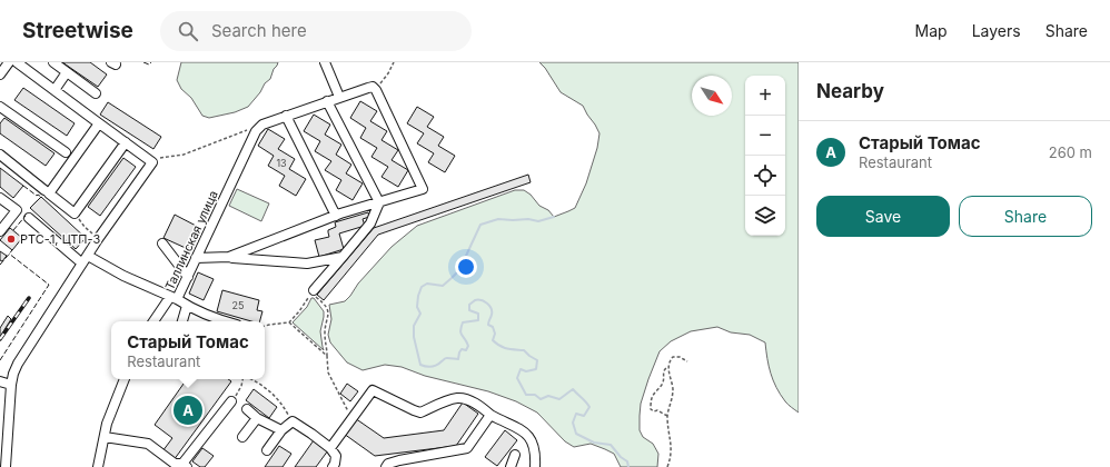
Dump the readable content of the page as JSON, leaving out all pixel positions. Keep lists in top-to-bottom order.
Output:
{
  "streets": {
    "street": ["Таллинская улица"]
  },
  "places": ["РТС-1, ЦТП-3"],
  "house_numbers": ["13", "25"],
  "north": "bottom right",
  "page": {
    "header": "Streetwise",
    "search": "Search here",
    "nav": ["Map", "Layers", "Share"],
    "heading": "Nearby",
    "map_buttons": ["+", "−"],
    "list": [
      {
        "mark": "A",
        "name": "Старый Томас",
        "note": "Restaurant",
        "value": "260 m"
      }
    ],
    "buttons": ["Save", "Share"],
    "popup": ["Старый Томас", "Restaurant"],
    "pins": "A"
  }
}
